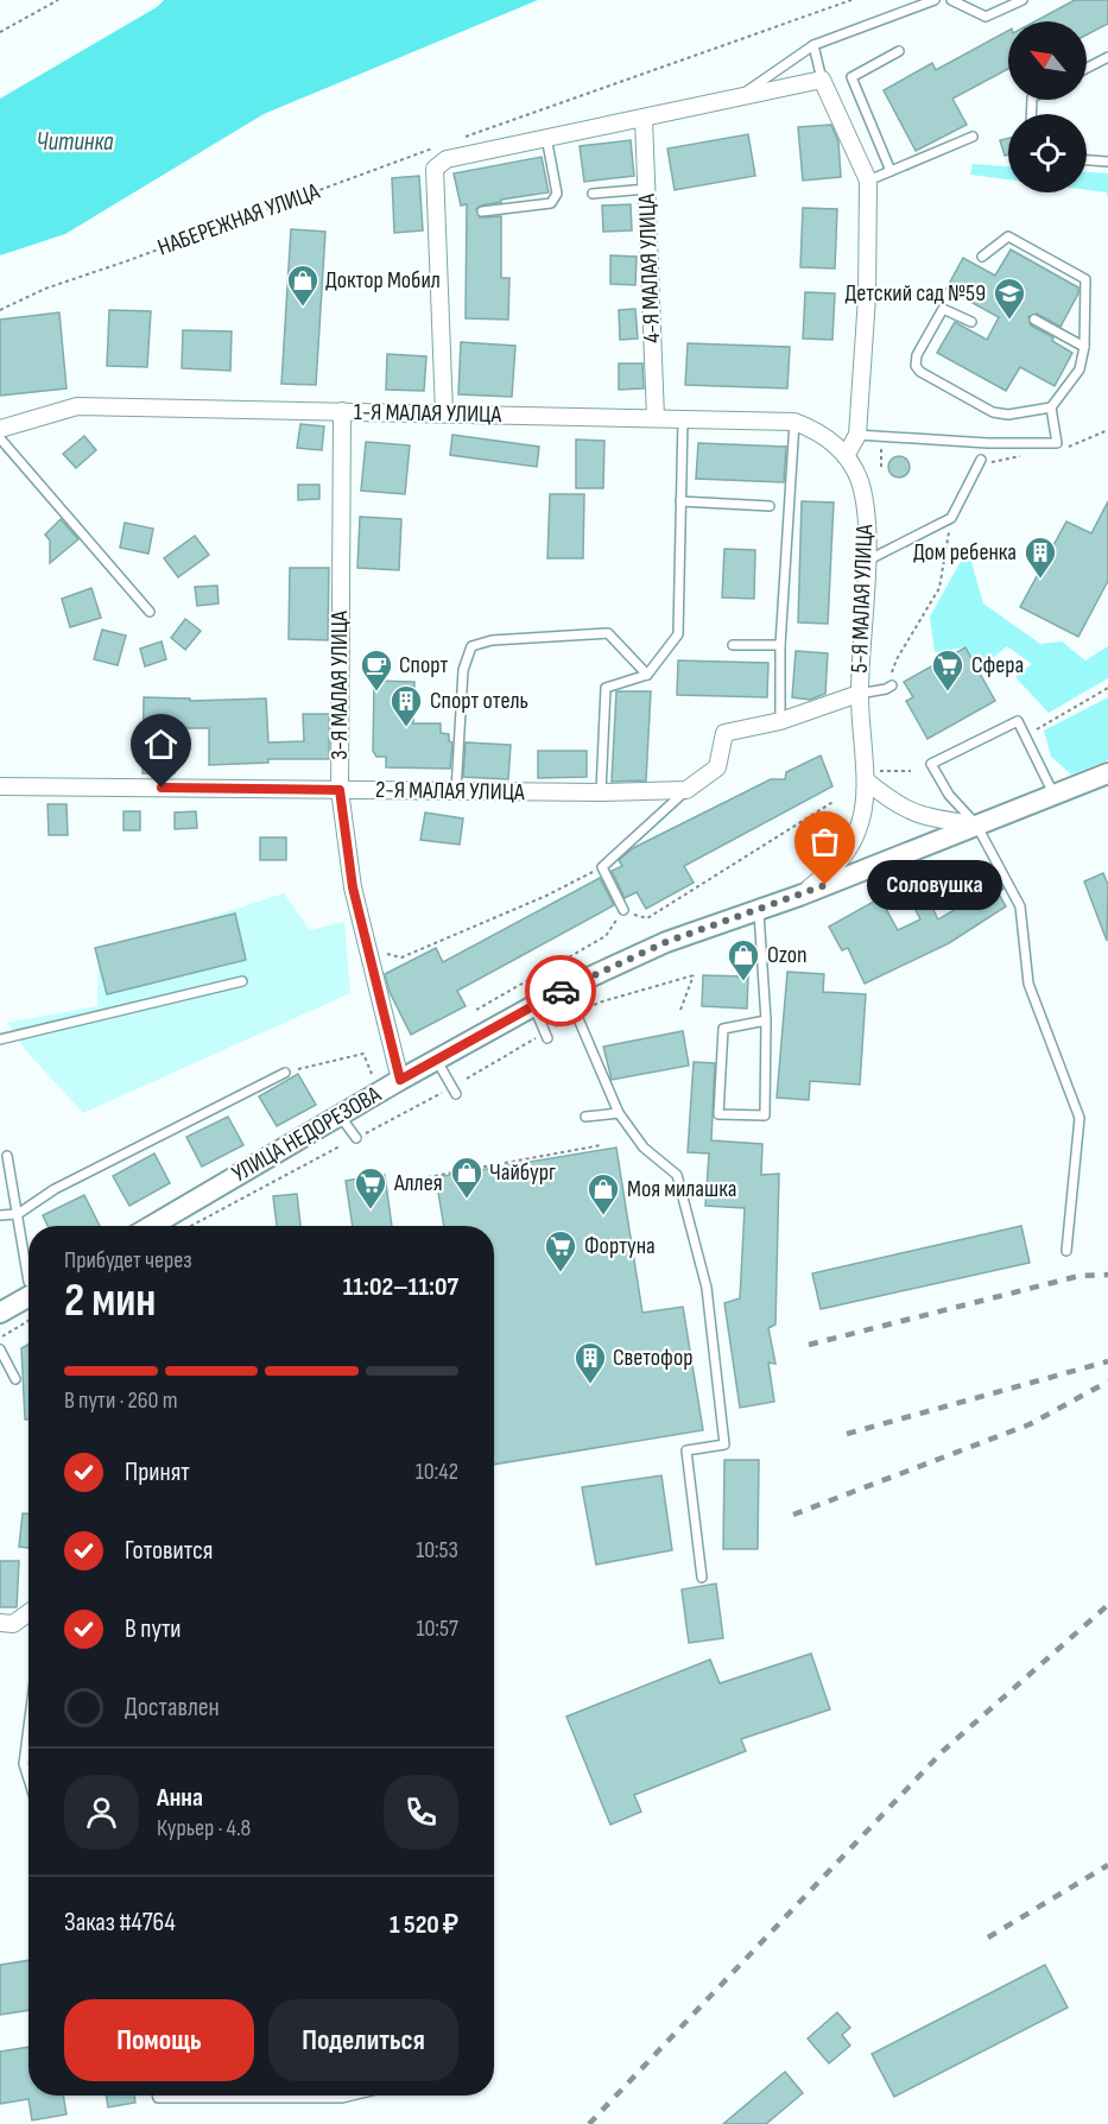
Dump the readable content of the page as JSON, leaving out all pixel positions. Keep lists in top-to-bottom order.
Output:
{
  "streets": {
    "street": [
      "4-Я МАЛАЯ УЛИЦА",
      "1-Я МАЛАЯ УЛИЦА",
      "5-Я МАЛАЯ УЛИЦА",
      "3-Я МАЛАЯ УЛИЦА",
      "2-Я МАЛАЯ УЛИЦА",
      "УЛИЦА НЕДОРЕЗОВА"
    ],
    "path": ["НАБЕРЕЖНАЯ УЛИЦА"]
  },
  "crossings": [
    ["4-Я МАЛАЯ УЛИЦА", "1-Я МАЛАЯ УЛИЦА"],
    ["1-Я МАЛАЯ УЛИЦА", "5-Я МАЛАЯ УЛИЦА"],
    ["1-Я МАЛАЯ УЛИЦА", "3-Я МАЛАЯ УЛИЦА"],
    ["5-Я МАЛАЯ УЛИЦА", "УЛИЦА НЕДОРЕЗОВА"],
    ["3-Я МАЛАЯ УЛИЦА", "2-Я МАЛАЯ УЛИЦА"],
    ["3-Я МАЛАЯ УЛИЦА", "УЛИЦА НЕДОРЕЗОВА"]
  ],
  "water": ["Читинка"],
  "places": {
    "shop": [
      "Доктор Мобил",
      "Ozon",
      "Чайбург",
      "Моя милашка"
    ],
    "school or university": ["Детский сад №59"],
    "building": ["Дом ребенка", "Спорт отель", "Светофор"],
    "cafe": ["Спорт"],
    "supermarket": ["Сфера", "Аллея", "Фортуна"],
    "other": ["Соловушка"]
  },
  "north": "top left",
  "page": {
    "bubble": "Соловушка",
    "heading": ["2 мин", "Прибудет через", "11:02–11:07"],
    "panel": [
      "Анна",
      "Курьер · 4.8",
      "Заказ #4764",
      "1 520 ₽"
    ],
    "bar": "В пути · 260 m",
    "list": [
      ["Принят", "10:42"],
      ["Готовится", "10:53"],
      ["В пути", "10:57"],
      "Доставлен"
    ],
    "buttons": ["Помощь", "Поделиться"]
  }
}
